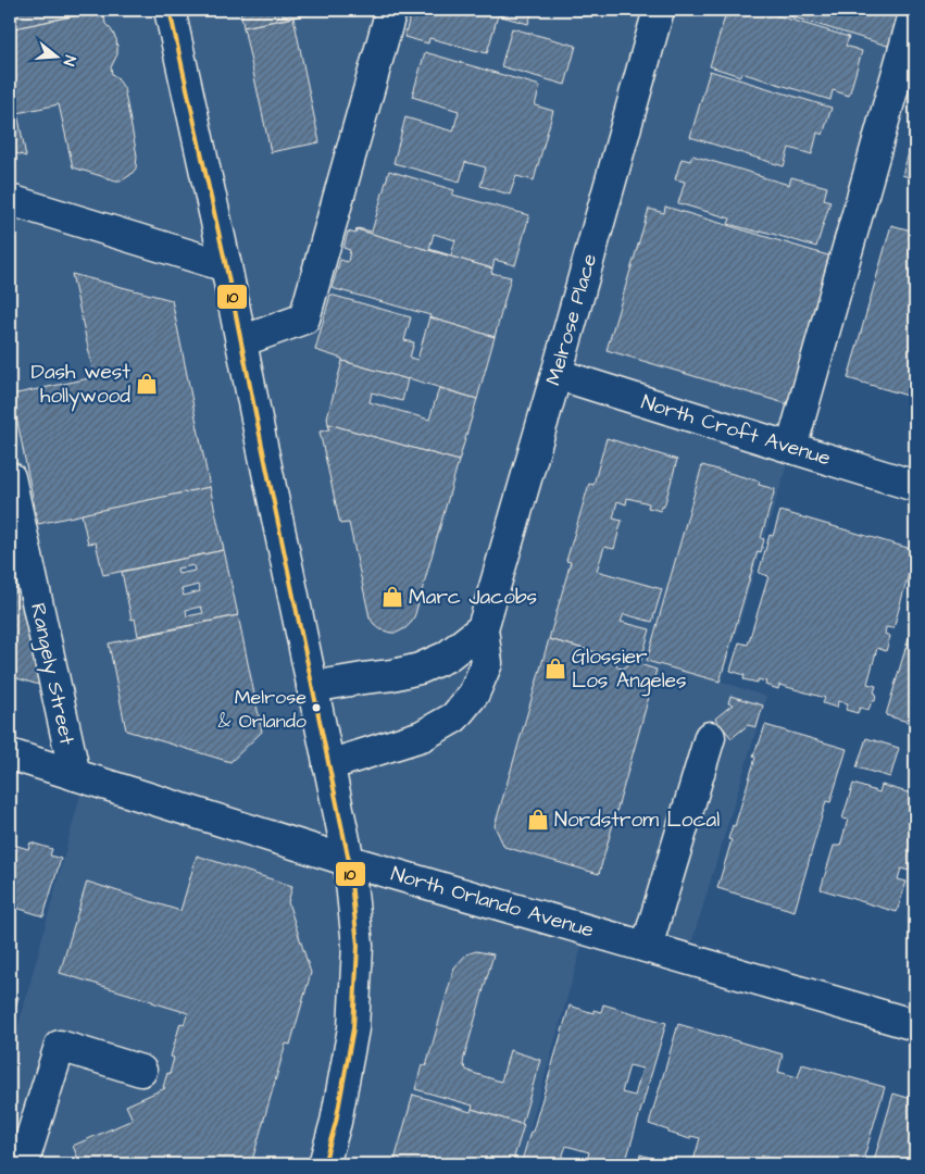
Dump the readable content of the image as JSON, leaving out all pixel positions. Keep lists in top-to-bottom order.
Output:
{
  "streets": {
    "street": [
      "Melrose Place",
      "North Croft Avenue",
      "Rangely Street",
      "North Orlando Avenue"
    ]
  },
  "crossings": [
    ["Melrose Place", "North Croft Avenue"],
    ["Rangely Street", "North Orlando Avenue"]
  ],
  "places": {
    "shop": [
      "Dash west hollywood",
      "Marc Jacobs",
      "Glossier Los Angeles",
      "Nordstrom Local"
    ],
    "other": ["Melrose & Orlando"]
  },
  "lines": ["transit line 10"],
  "north": "right"
}
